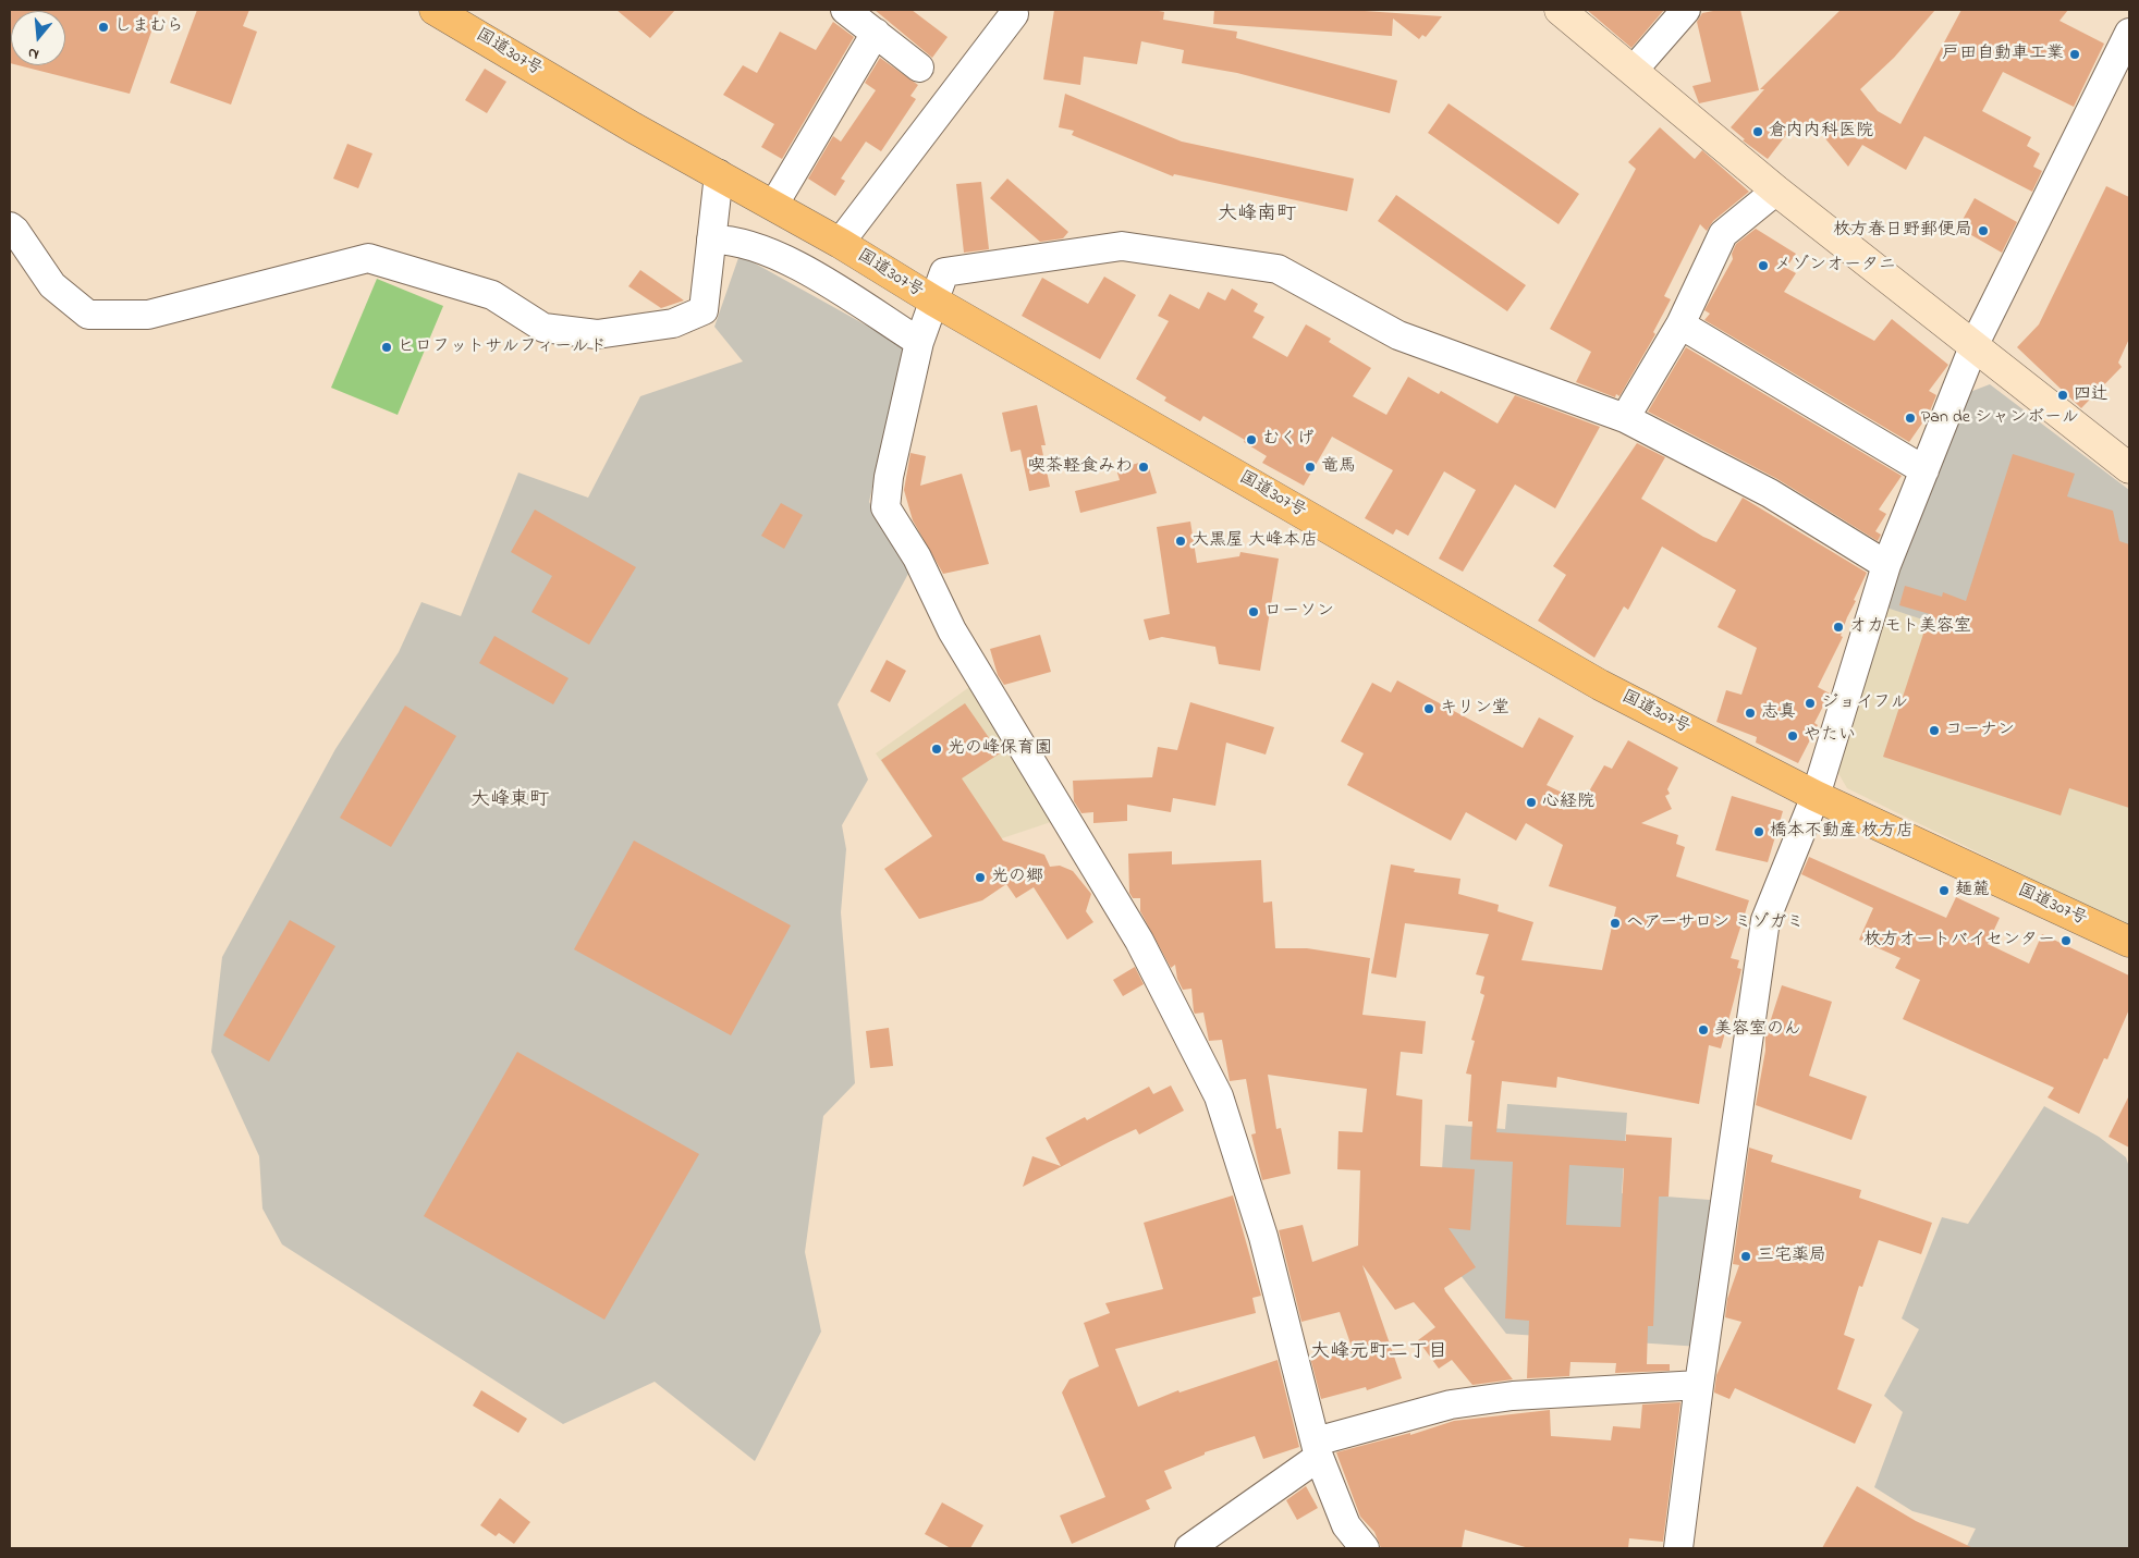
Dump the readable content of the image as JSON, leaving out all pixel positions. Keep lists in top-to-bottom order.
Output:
{
  "streets": {
    "highway": ["国道307号"]
  },
  "districts": ["大峰南町", "大峰東町", "大峰元町二丁目"],
  "places": [
    "しまむら",
    "戸田自動車工業",
    "倉内内科医院",
    "枚方春日野郵便局",
    "メゾンオータニ",
    "ヒロフットサルフィールド",
    "四辻",
    "Pan de シャンボール",
    "むくげ",
    "喫茶軽食みわ",
    "竜馬",
    "大黒屋 大峰本店",
    "ローソン",
    "オカモト美容室",
    "ジョイフル",
    "キリン堂",
    "志真",
    "コーナン",
    "やたい",
    "光の峰保育園",
    "心経院",
    "橋本不動産 枚方店",
    "光の郷",
    "麺麓",
    "ヘアーサロン ミゾガミ",
    "枚方オートバイセンター",
    "美容室のん",
    "三宅薬局"
  ],
  "north": "bottom"
}
